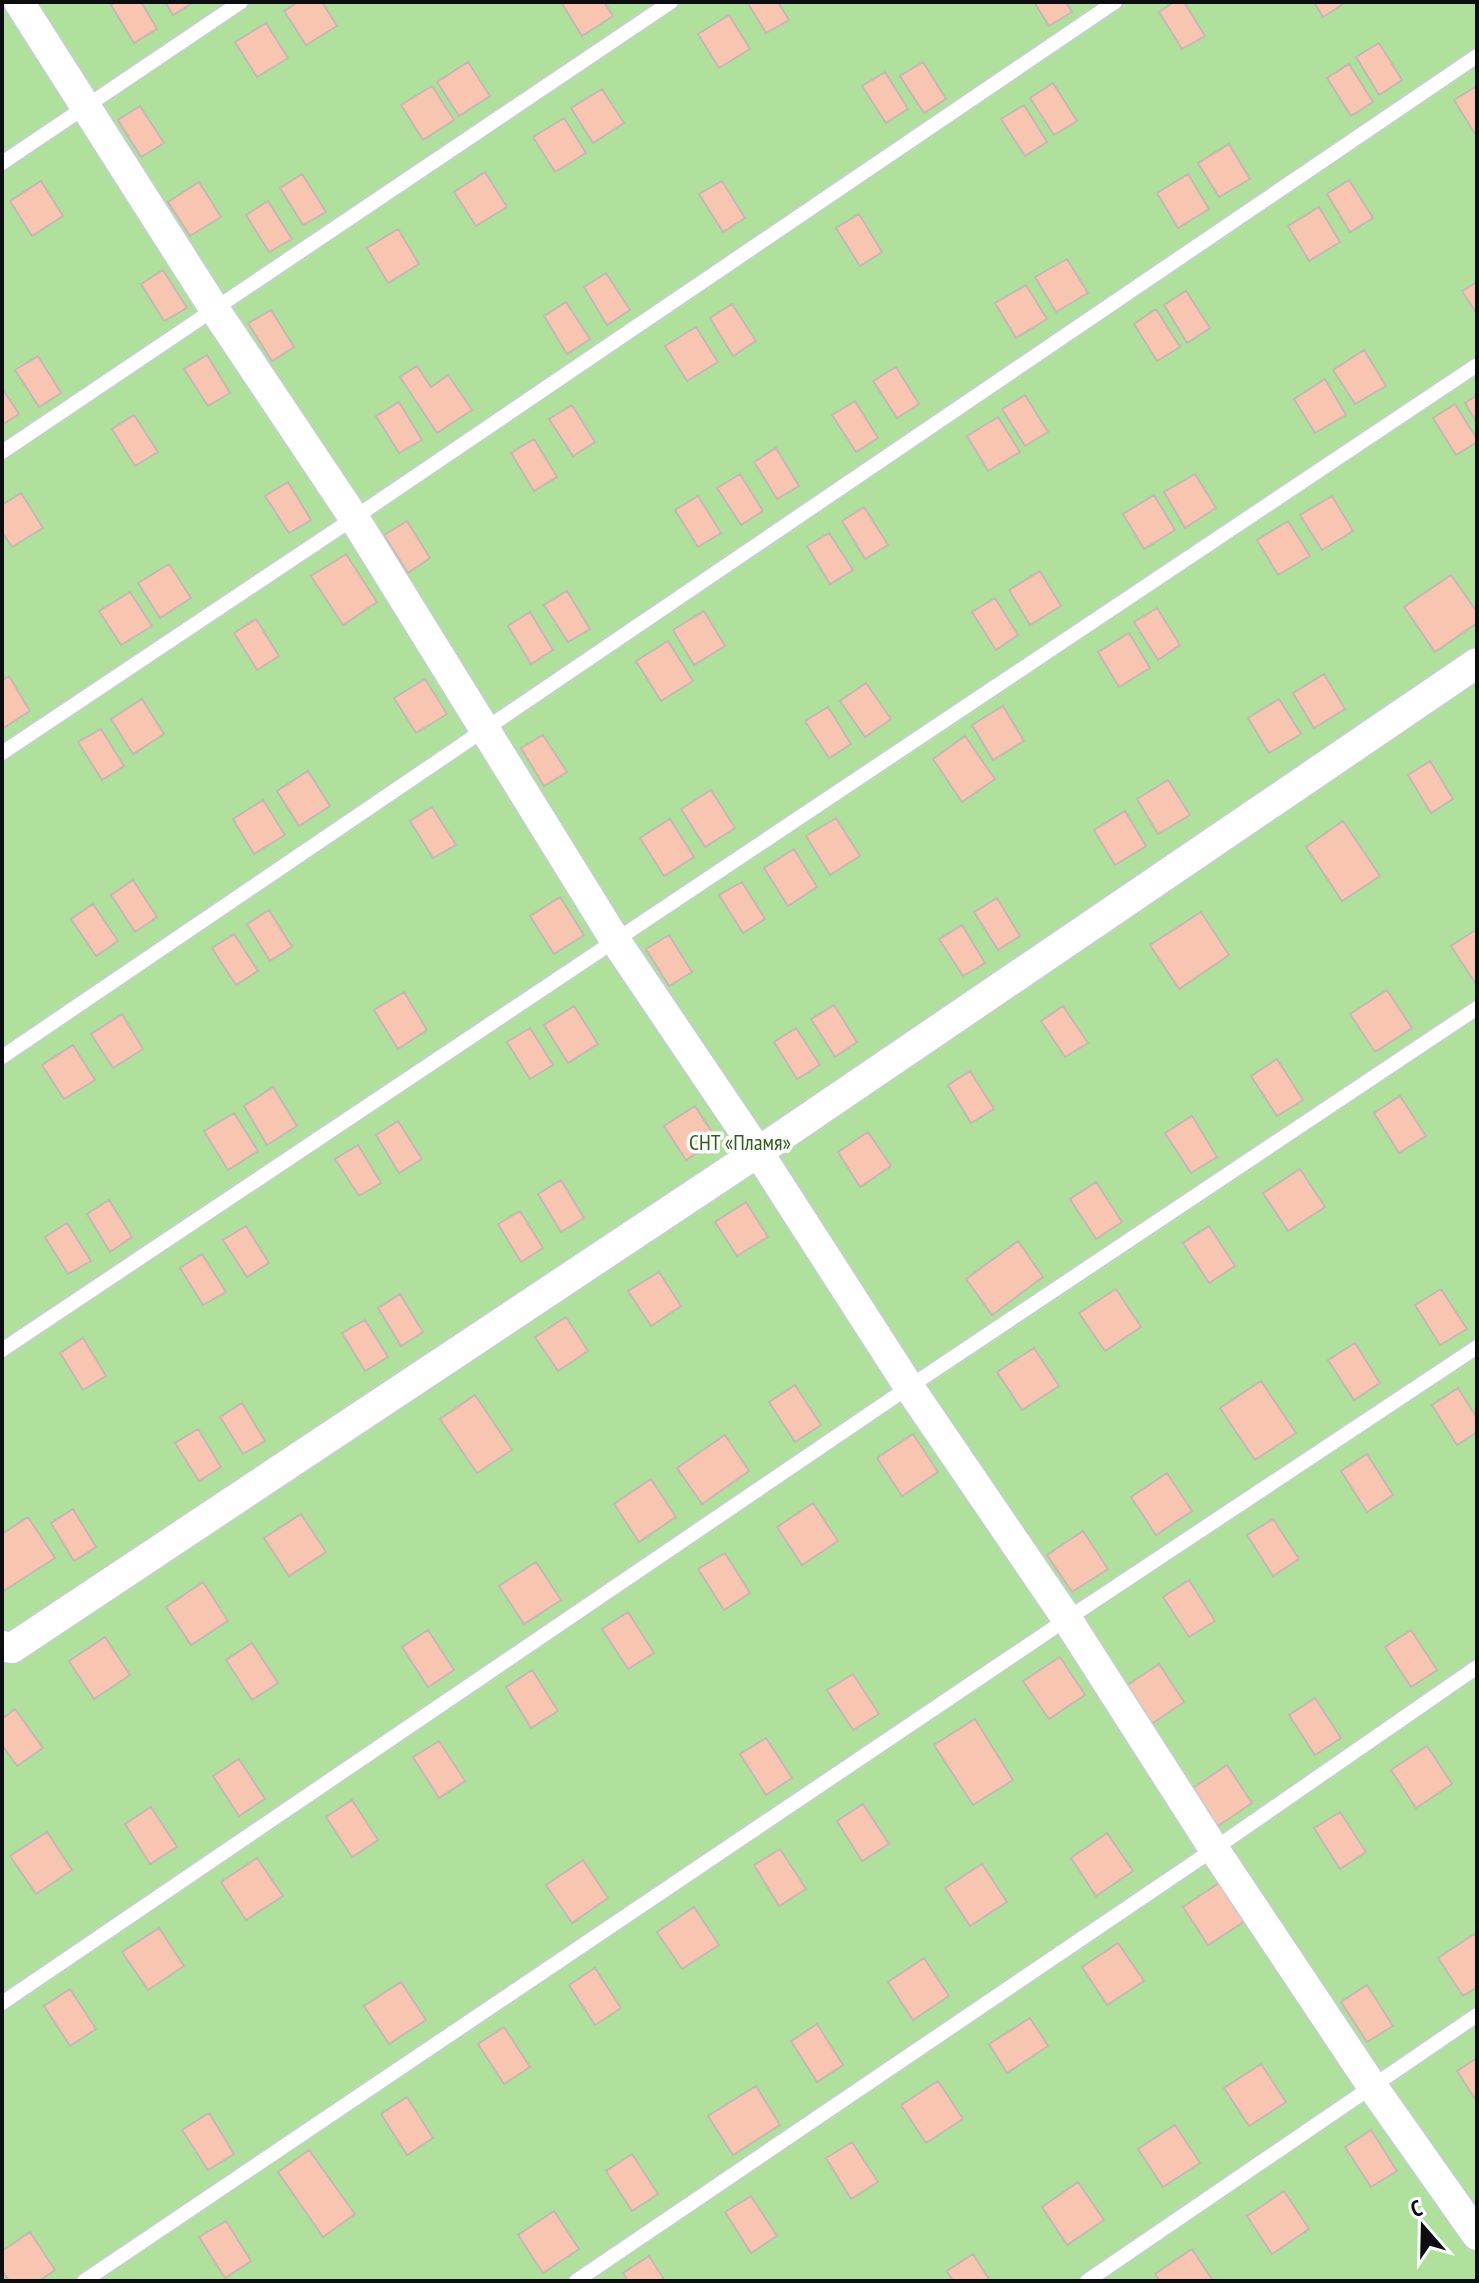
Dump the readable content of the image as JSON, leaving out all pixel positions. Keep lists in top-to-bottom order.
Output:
{
  "parks": ["СНТ «Пламя»"],
  "north": "top"
}
